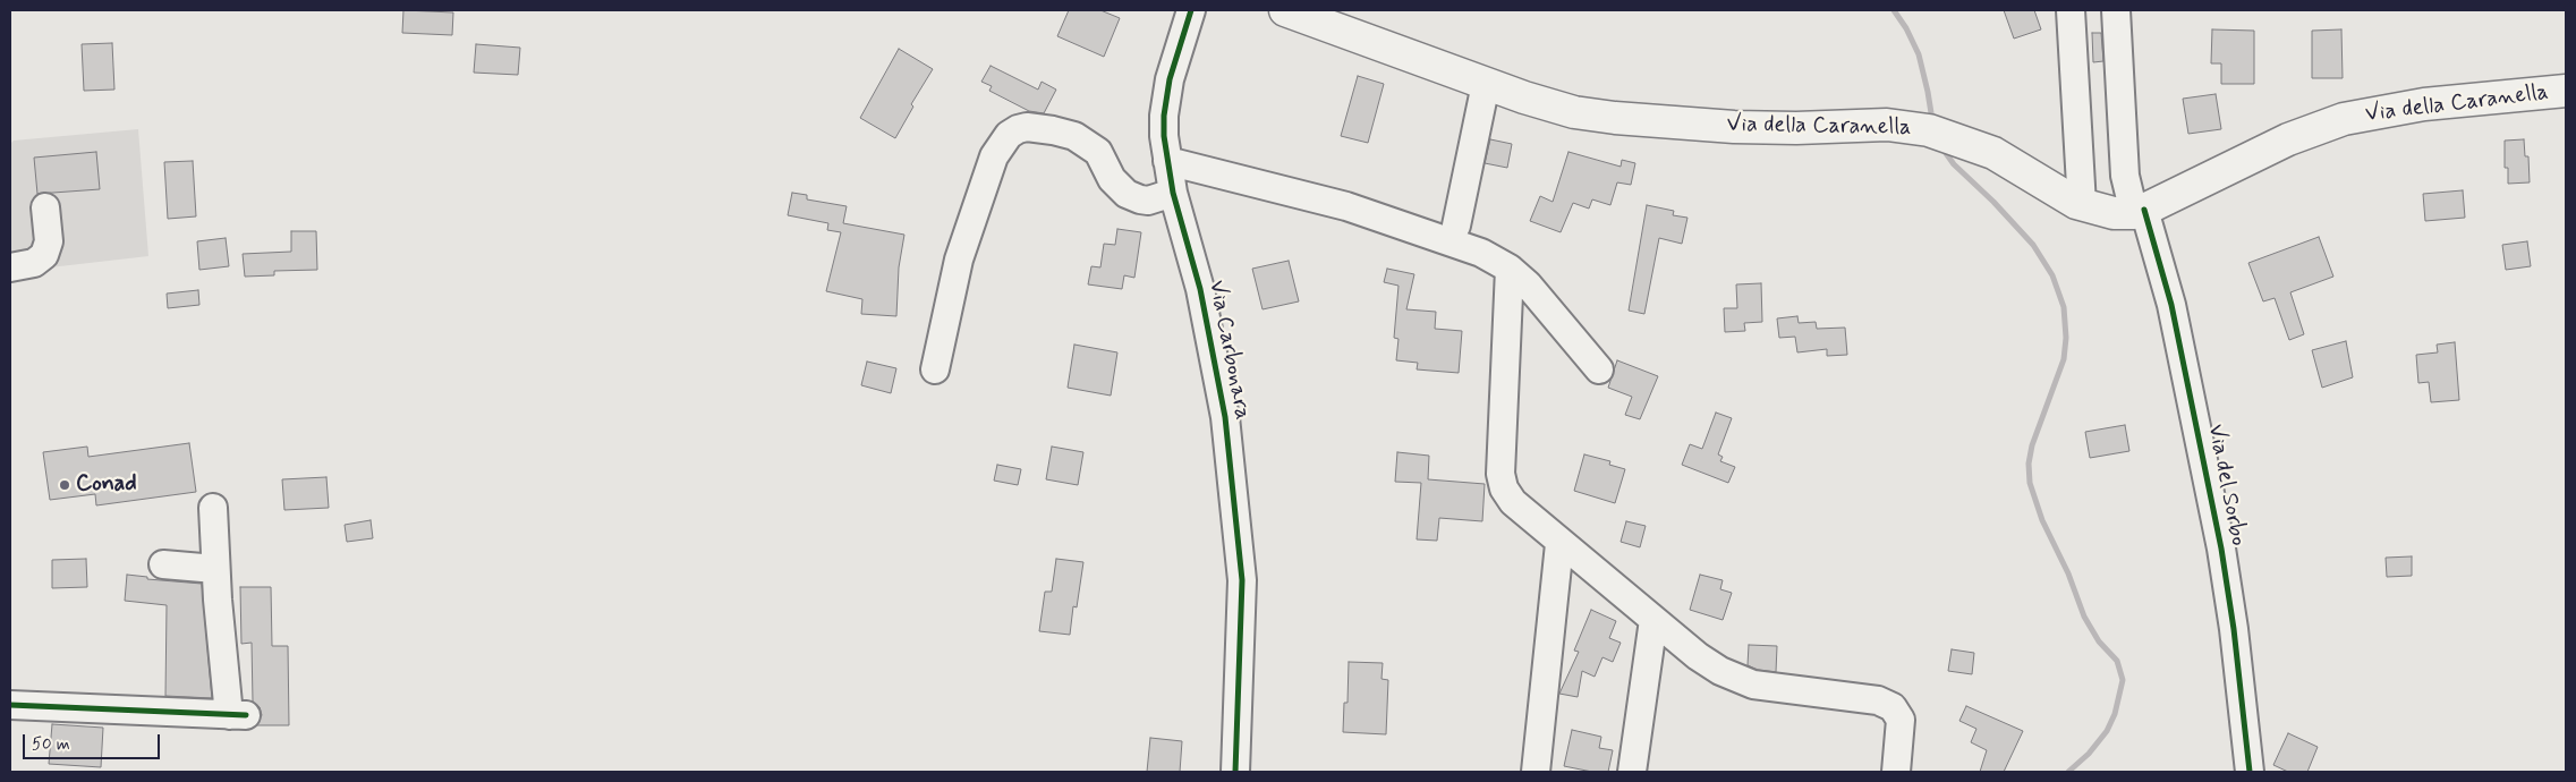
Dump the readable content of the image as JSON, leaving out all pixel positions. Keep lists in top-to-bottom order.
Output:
{
  "streets": {
    "main road": ["Via della Caranella"],
    "street": ["Via Carbonara", "Via del Sorbo"]
  },
  "crossings": [
    ["Via della Caranella", "Via del Sorbo"]
  ],
  "places": ["Conad"],
  "scale_bar": "50 m"
}
